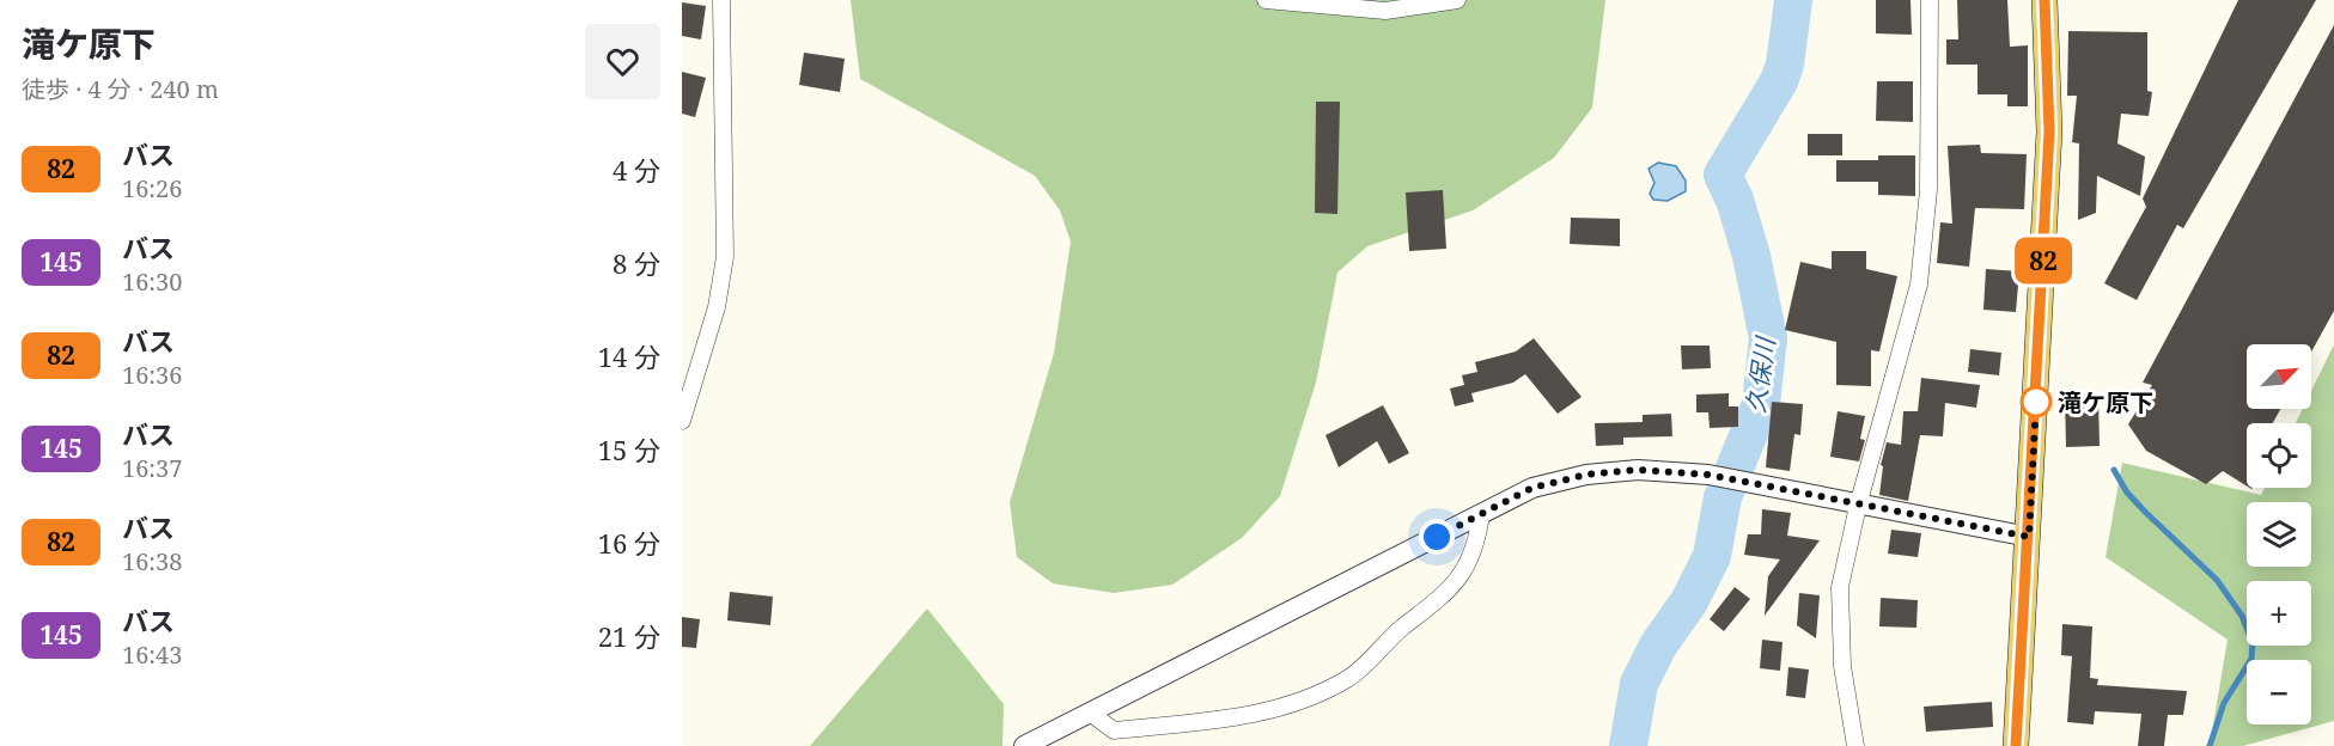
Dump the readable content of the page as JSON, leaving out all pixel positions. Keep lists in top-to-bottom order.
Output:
{
  "water": ["久保川"],
  "places": ["滝ケ原下"],
  "lines": ["bus line 82"],
  "north": "top right",
  "page": {
    "heading": ["滝ケ原下", "徒歩 · 4 分 · 240 m"],
    "on_map": "82",
    "list": [
      {
        "mark": "82",
        "name": "バス",
        "note": "16:26",
        "value": "4 分"
      },
      {
        "mark": "145",
        "name": "バス",
        "note": "16:30",
        "value": "8 分"
      },
      {
        "mark": "82",
        "name": "バス",
        "note": "16:36",
        "value": "14 分"
      },
      {
        "mark": "145",
        "name": "バス",
        "note": "16:37",
        "value": "15 分"
      },
      {
        "mark": "82",
        "name": "バス",
        "note": "16:38",
        "value": "16 分"
      },
      {
        "mark": "145",
        "name": "バス",
        "note": "16:43",
        "value": "21 分"
      }
    ],
    "map_buttons": ["+", "−"]
  }
}
